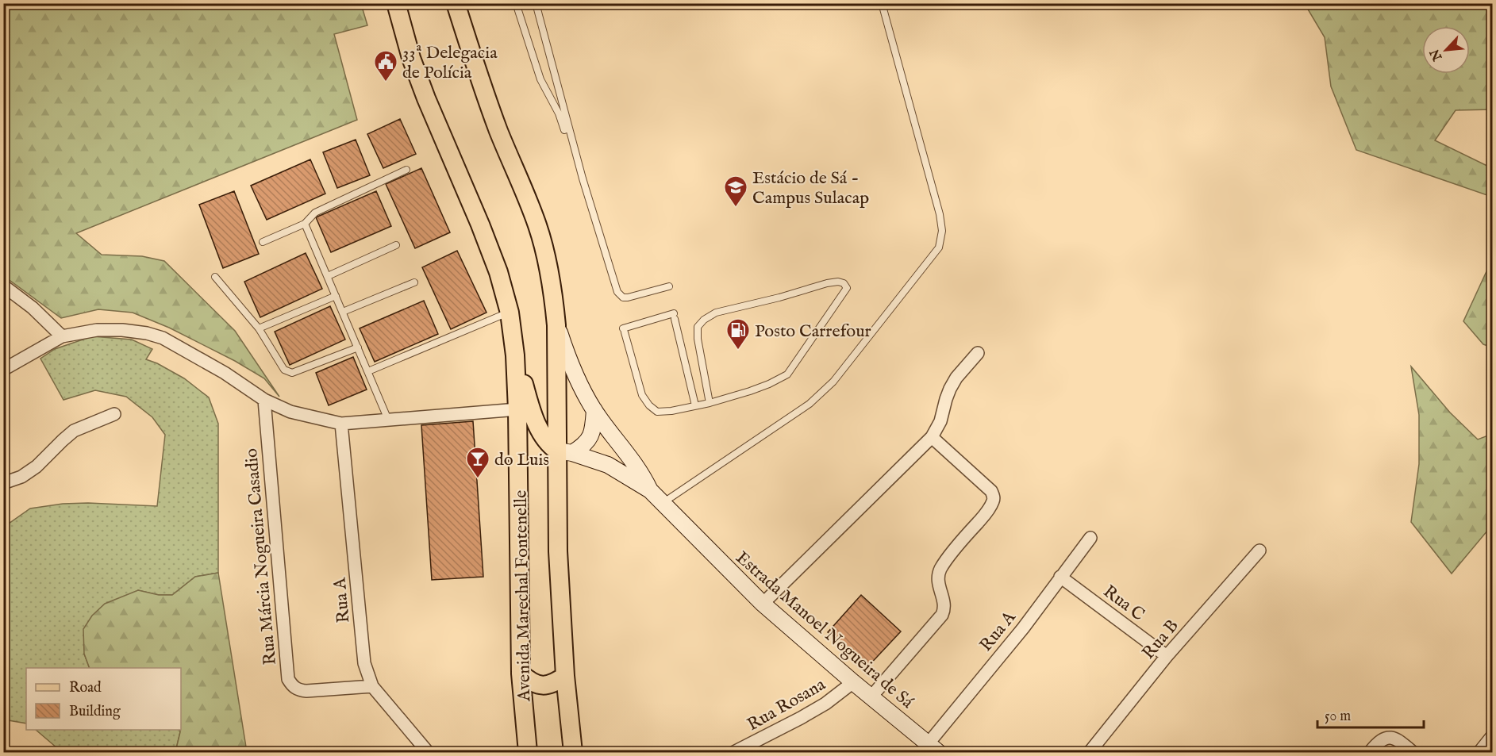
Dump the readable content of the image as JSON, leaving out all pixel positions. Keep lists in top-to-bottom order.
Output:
{
  "streets": {
    "main road": ["Avenida Marechal Fontenelle", "Estrada Manoel Nogueira de Sá"],
    "street": [
      "Rua Márcia Nogueira Casadio",
      "Rua A",
      "Rua C",
      "Rua B",
      "Rua Rosana"
    ]
  },
  "crossings": [
    ["Rua Márcia Nogueira Casadio", "Rua A"],
    ["Rua A", "Rua C"],
    ["Rua A", "Estrada Manoel Nogueira de Sá"],
    ["Rua C", "Rua B"],
    ["Estrada Manoel Nogueira de Sá", "Rua Rosana"]
  ],
  "places": {
    "public building": ["33ª Delegacia de Polícia"],
    "school or university": ["Estácio de Sá - Campus Sulacap"],
    "fuel station": ["Posto Carrefour"],
    "bar": ["do Luis"]
  },
  "legend": ["Road", "Building"],
  "scale_bar": "50 m",
  "north": "bottom left"
}
